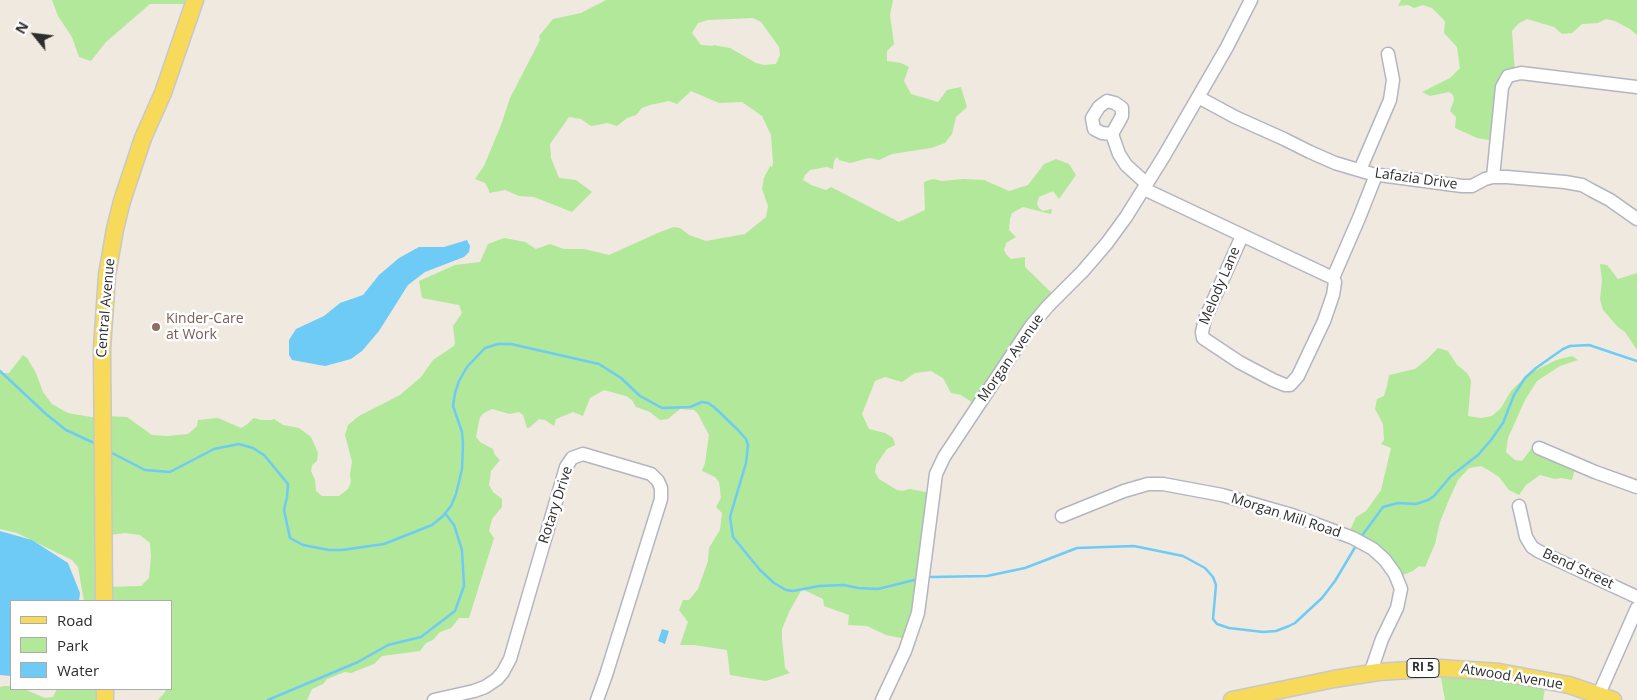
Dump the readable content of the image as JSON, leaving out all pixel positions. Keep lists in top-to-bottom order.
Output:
{
  "streets": {
    "main road": ["Central Avenue", "RI 5", "Atwood Avenue"],
    "street": [
      "Lafazia Drive",
      "Melody Lane",
      "Morgan Avenue",
      "Rotary Drive",
      "Morgan Mill Road",
      "Bend Street"
    ]
  },
  "crossings": [
    ["Lafazia Drive", "Melody Lane"],
    ["Lafazia Drive", "Morgan Avenue"],
    ["Morgan Mill Road", "Atwood Avenue"]
  ],
  "places": ["Kinder-Care at Work"],
  "legend": ["Road", "Park", "Water"],
  "north": "top left"
}
